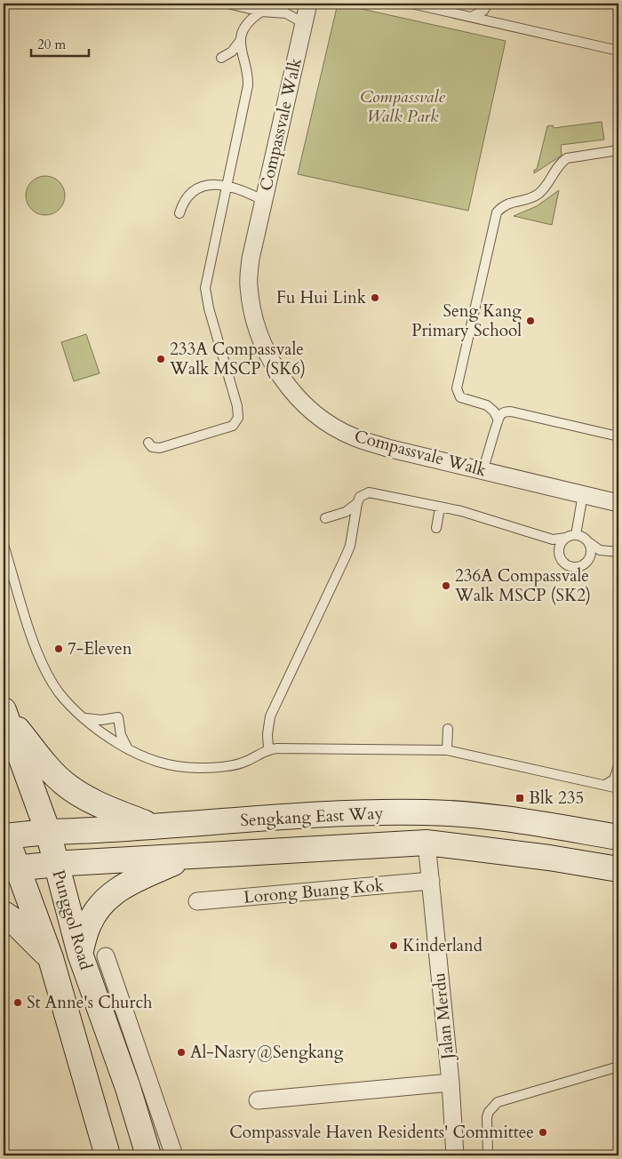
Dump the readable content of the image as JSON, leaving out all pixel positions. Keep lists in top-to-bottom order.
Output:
{
  "streets": {
    "main road": ["Sengkang East Way", "Punggol Road"],
    "street": ["Compassvale Walk", "Lorong Buang Kok", "Jalan Merdu"]
  },
  "crossings": [
    ["Sengkang East Way", "Punggol Road"],
    ["Sengkang East Way", "Jalan Merdu"],
    ["Lorong Buang Kok", "Jalan Merdu"]
  ],
  "parks": ["Compassvale Walk Park"],
  "places": {
    "other": [
      "Fu Hui Link",
      "Seng Kang Primary School",
      "233A Compassvale Walk MSCP (SK6)",
      "236A Compassvale Walk MSCP (SK2)",
      "7-Eleven",
      "Kinderland",
      "St Anne's Church",
      "Al-Nasry@Sengkang",
      "Compassvale Haven Residents' Committee"
    ],
    "transit": ["Blk 235"]
  },
  "scale_bar": "20 m"
}
